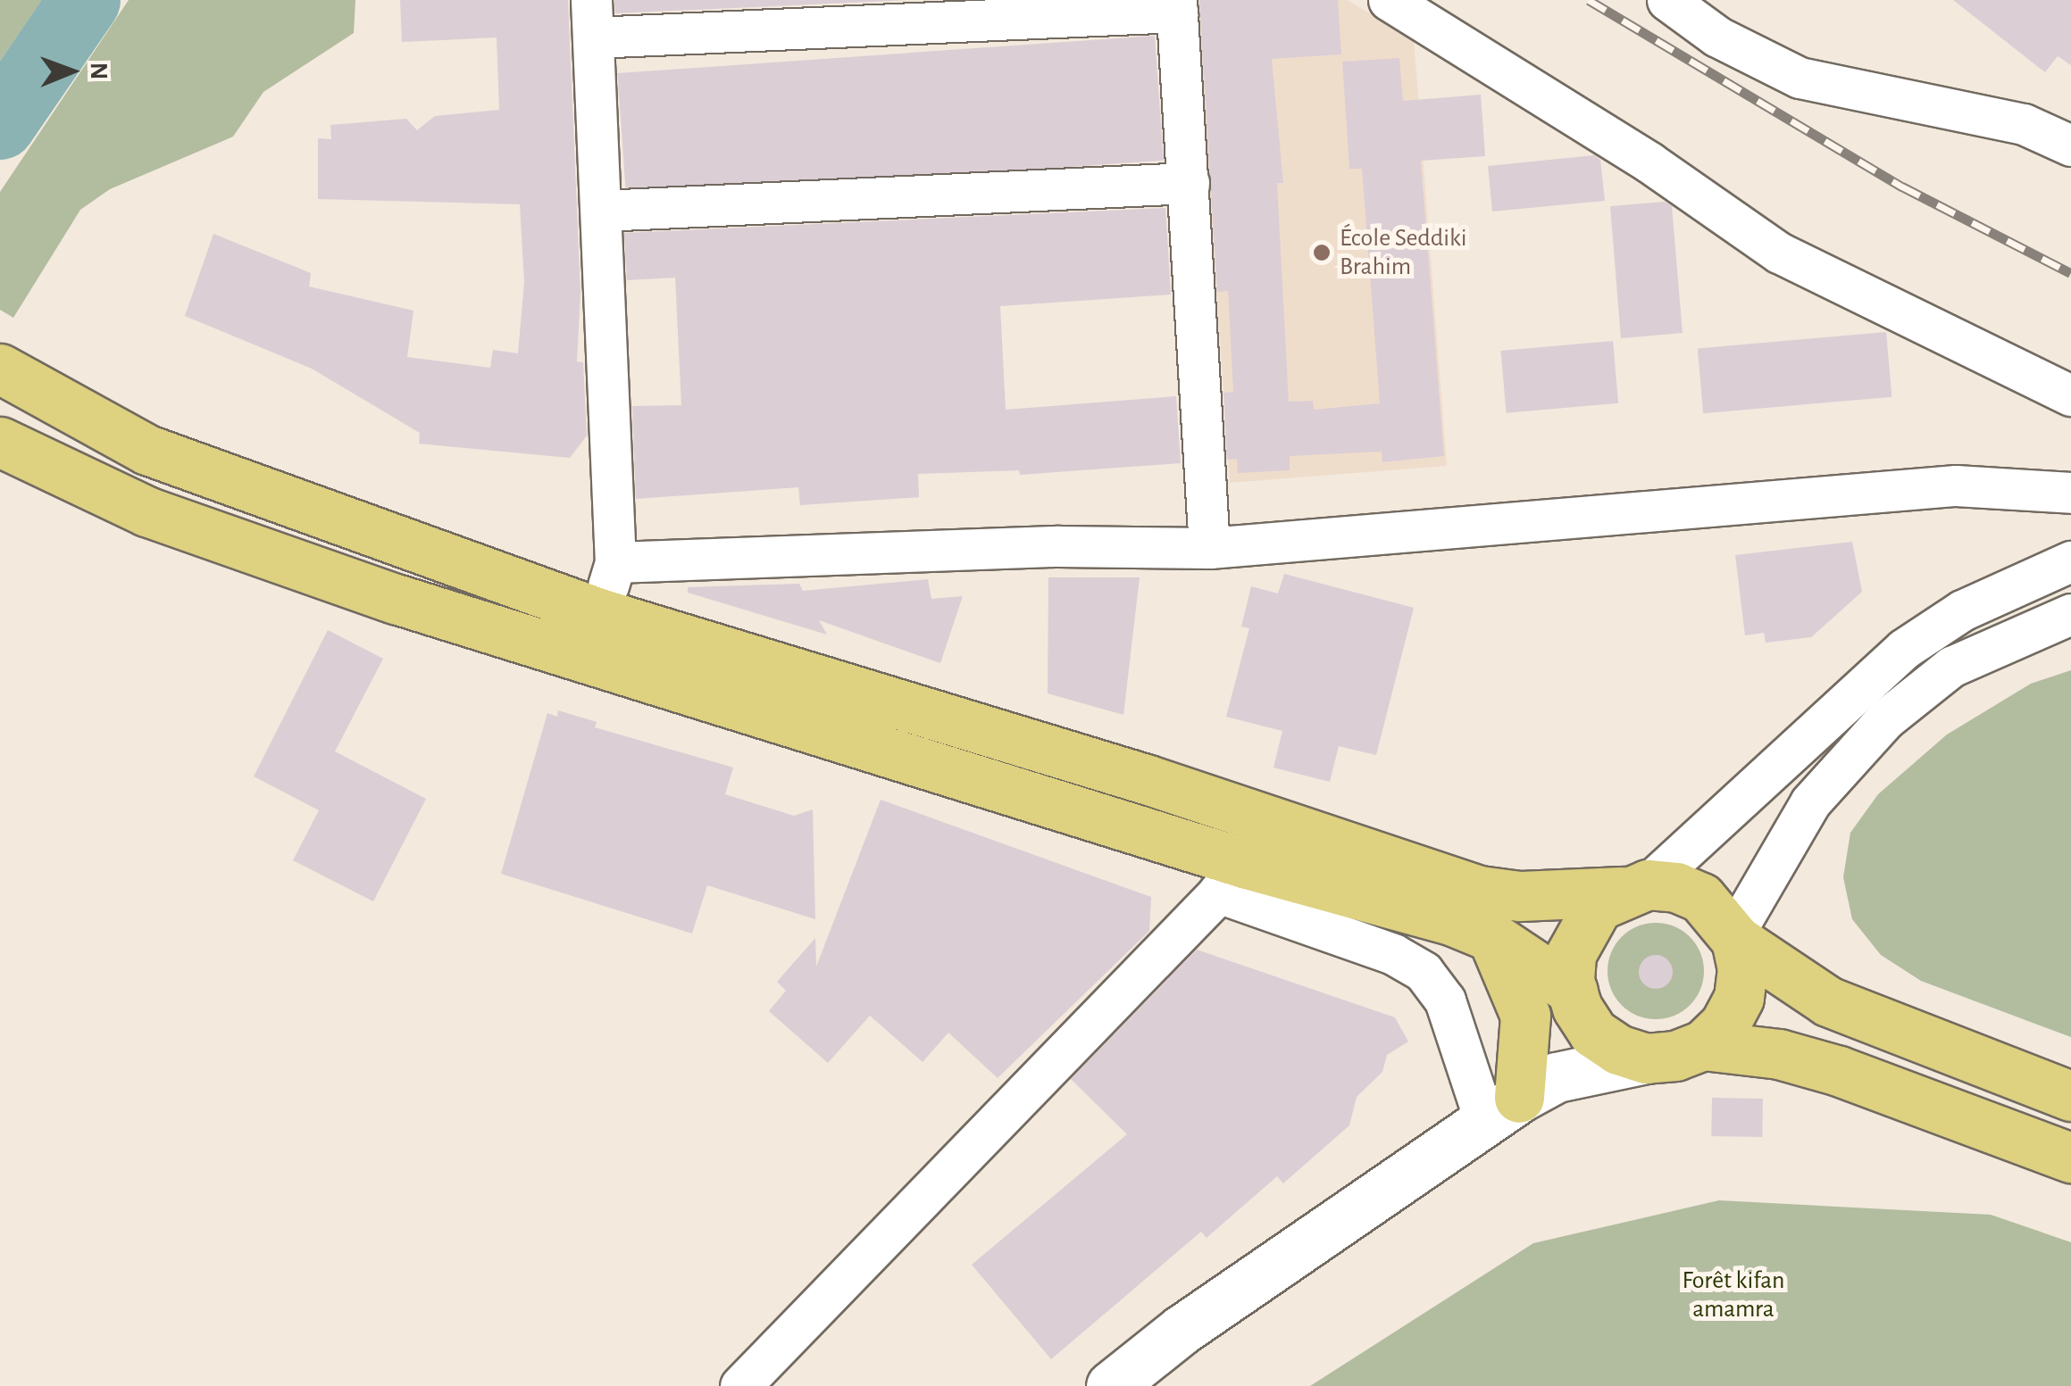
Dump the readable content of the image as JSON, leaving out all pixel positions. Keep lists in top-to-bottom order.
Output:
{
  "parks": ["Forêt kifan amamra"],
  "places": ["École Seddiki Brahim"],
  "north": "right"
}
